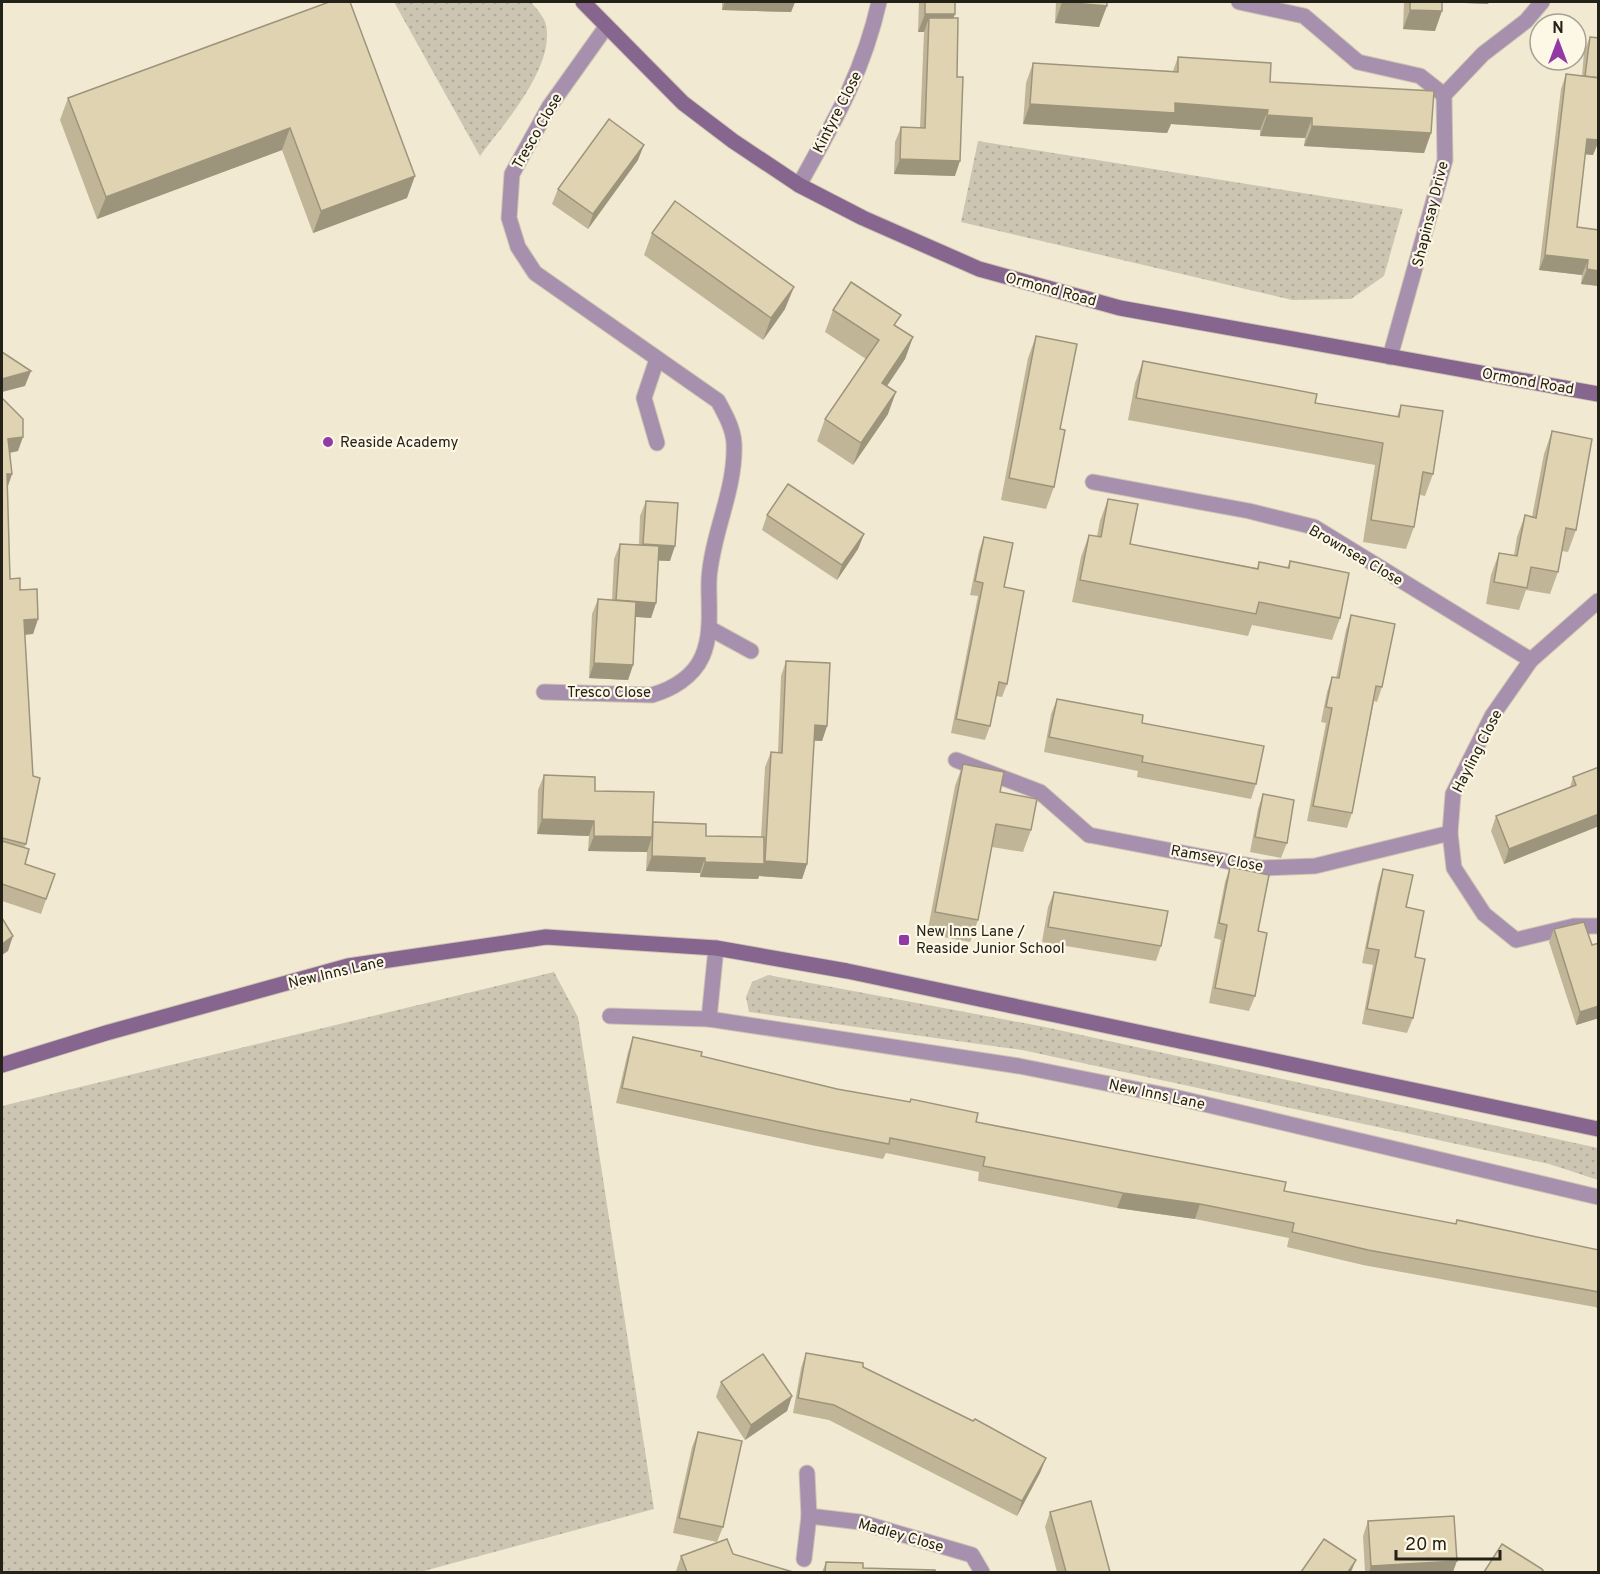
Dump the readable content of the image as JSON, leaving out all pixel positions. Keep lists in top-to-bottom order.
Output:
{
  "streets": {
    "street": [
      "Kintyre Close",
      "Tresco Close",
      "Shapinsay Drive",
      "Ormond Road",
      "Brownsea Close",
      "Hayling Close",
      "Ramsey Close",
      "New Inns Lane",
      "Madley Close"
    ]
  },
  "crossings": [
    ["Kintyre Close", "Ormond Road"],
    ["Tresco Close", "Ormond Road"],
    ["Shapinsay Drive", "Ormond Road"],
    ["Brownsea Close", "Hayling Close"],
    ["Hayling Close", "Ramsey Close"]
  ],
  "places": {
    "other": ["Reaside Academy"],
    "transit": ["New Inns Lane / Reaside Junior School"]
  },
  "scale_bar": "20 m",
  "north": "top"
}
